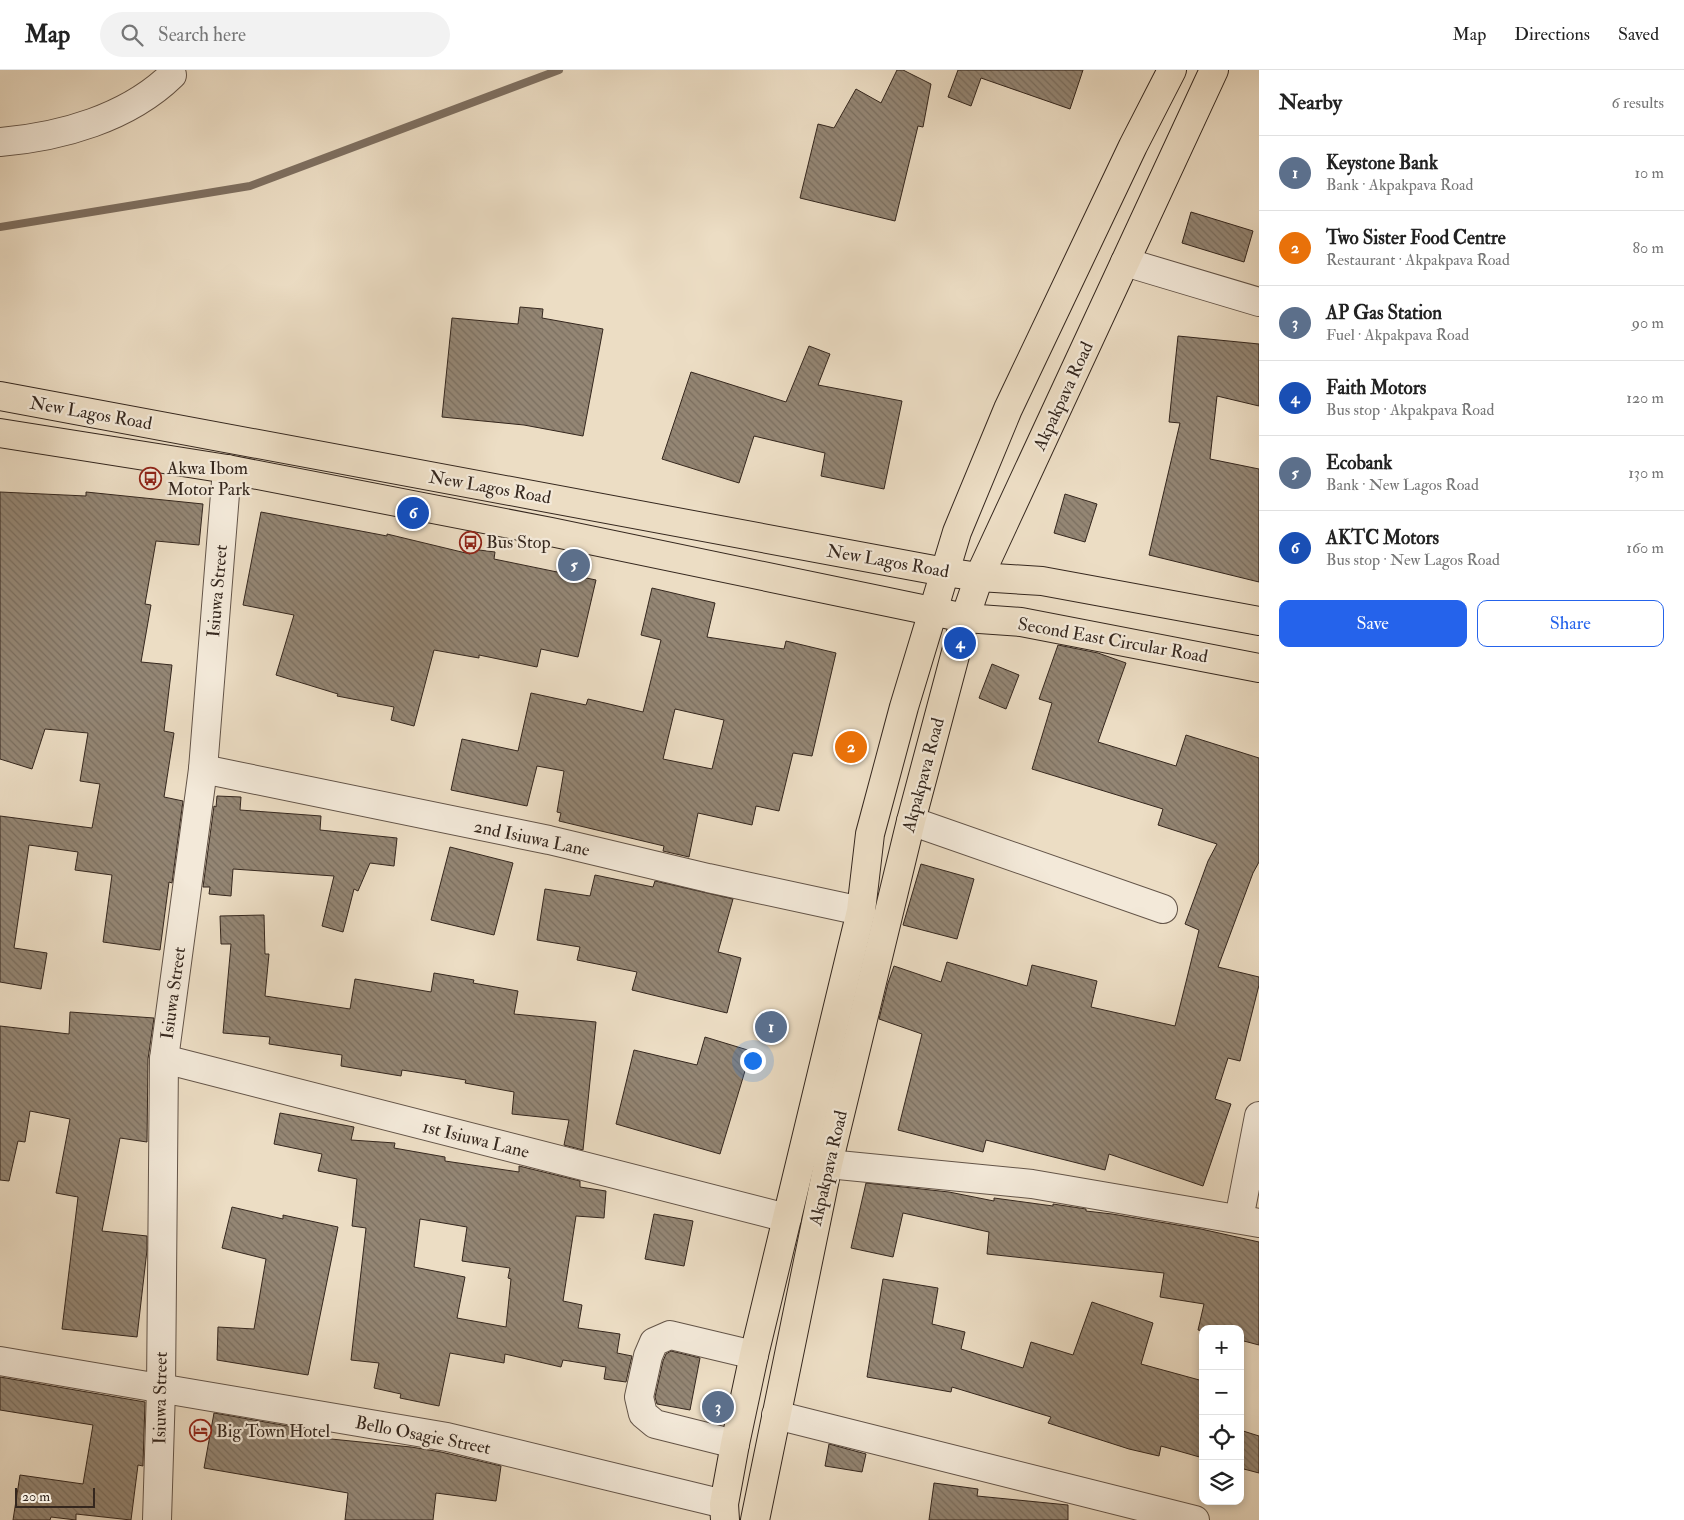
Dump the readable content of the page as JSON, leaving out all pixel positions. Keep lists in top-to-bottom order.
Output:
{
  "streets": {
    "main road": ["Akpakpava Road", "New Lagos Road", "Second East Circular Road"],
    "street": [
      "Isiuwa Street",
      "2nd Isiuwa Lane",
      "1st Isiuwa Lane",
      "Bello Osagie Street"
    ]
  },
  "crossings": [
    ["Akpakpava Road", "New Lagos Road"],
    ["Akpakpava Road", "Second East Circular Road"],
    ["Akpakpava Road", "2nd Isiuwa Lane"],
    ["Akpakpava Road", "1st Isiuwa Lane"],
    ["Akpakpava Road", "Bello Osagie Street"],
    ["New Lagos Road", "Isiuwa Street"],
    ["New Lagos Road", "Second East Circular Road"],
    ["Isiuwa Street", "2nd Isiuwa Lane"],
    ["Isiuwa Street", "1st Isiuwa Lane"],
    ["Isiuwa Street", "Bello Osagie Street"]
  ],
  "places": {
    "bus stop": ["Akwa Ibom Motor Park", "Bus Stop"],
    "hotel": ["Big Town Hotel"]
  },
  "scale_bar": "20 m",
  "page": {
    "header": "Map",
    "search": "Search here",
    "nav": ["Map", "Directions", "Saved"],
    "heading": ["Nearby", "6 results"],
    "list": [
      {
        "mark": "1",
        "name": "Keystone Bank",
        "note": "Bank · Akpakpava Road",
        "value": "10 m"
      },
      {
        "mark": "2",
        "name": "Two Sister Food Centre",
        "note": "Restaurant · Akpakpava Road",
        "value": "80 m"
      },
      {
        "mark": "3",
        "name": "AP Gas Station",
        "note": "Fuel · Akpakpava Road",
        "value": "90 m"
      },
      {
        "mark": "4",
        "name": "Faith Motors",
        "note": "Bus stop · Akpakpava Road",
        "value": "120 m"
      },
      {
        "mark": "5",
        "name": "Ecobank",
        "note": "Bank · New Lagos Road",
        "value": "130 m"
      },
      {
        "mark": "6",
        "name": "AKTC Motors",
        "note": "Bus stop · New Lagos Road",
        "value": "160 m"
      }
    ],
    "pins": [
      "6",
      "5",
      "4",
      "2",
      "1",
      "3"
    ],
    "buttons": ["Save", "Share"],
    "map_buttons": ["+", "−"],
    "scale": "20 m"
  }
}
